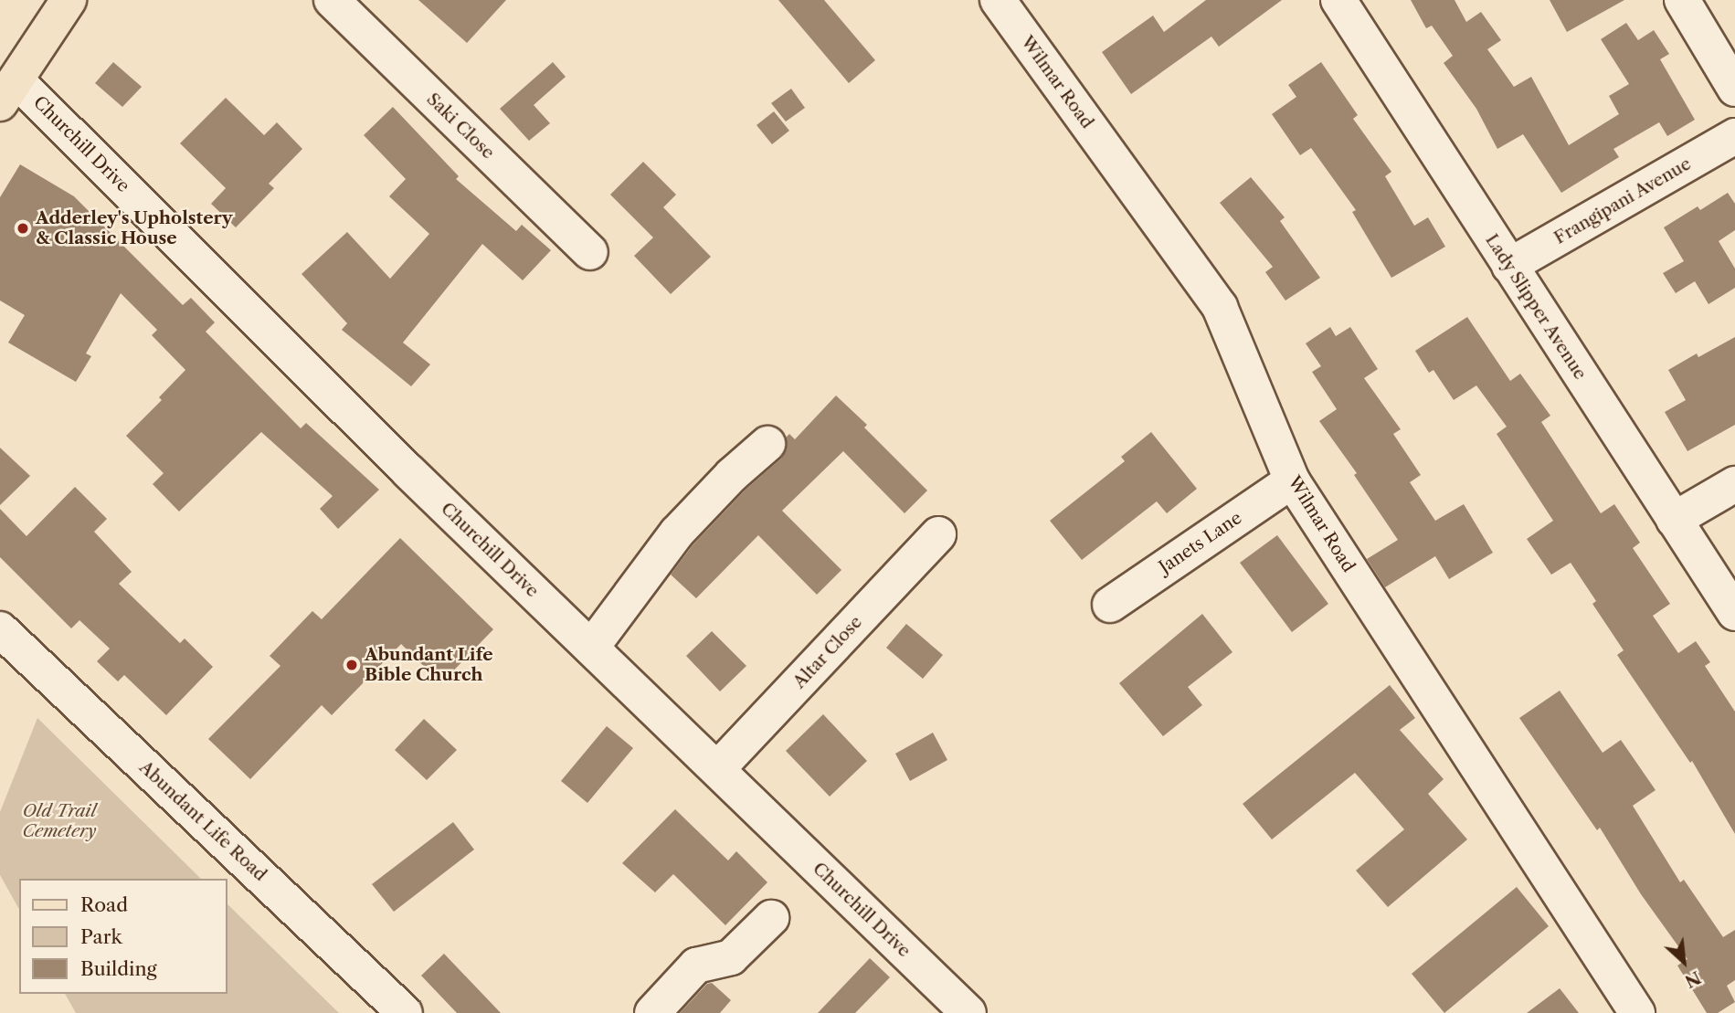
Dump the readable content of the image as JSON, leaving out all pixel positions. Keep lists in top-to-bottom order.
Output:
{
  "streets": {
    "street": [
      "Wilmar Road",
      "Saki Close",
      "Churchill Drive",
      "Frangipani Avenue",
      "Lady Slipper Avenue",
      "Janets Lane",
      "Altar Close",
      "Abundant Life Road"
    ]
  },
  "crossings": [
    ["Wilmar Road", "Janets Lane"],
    ["Churchill Drive", "Altar Close"],
    ["Frangipani Avenue", "Lady Slipper Avenue"]
  ],
  "parks": ["Old Trail Cemetery"],
  "places": ["Adderley's Upholstery & Classic House", "Abundant Life Bible Church"],
  "legend": ["Road", "Park", "Building"],
  "north": "bottom right"
}
